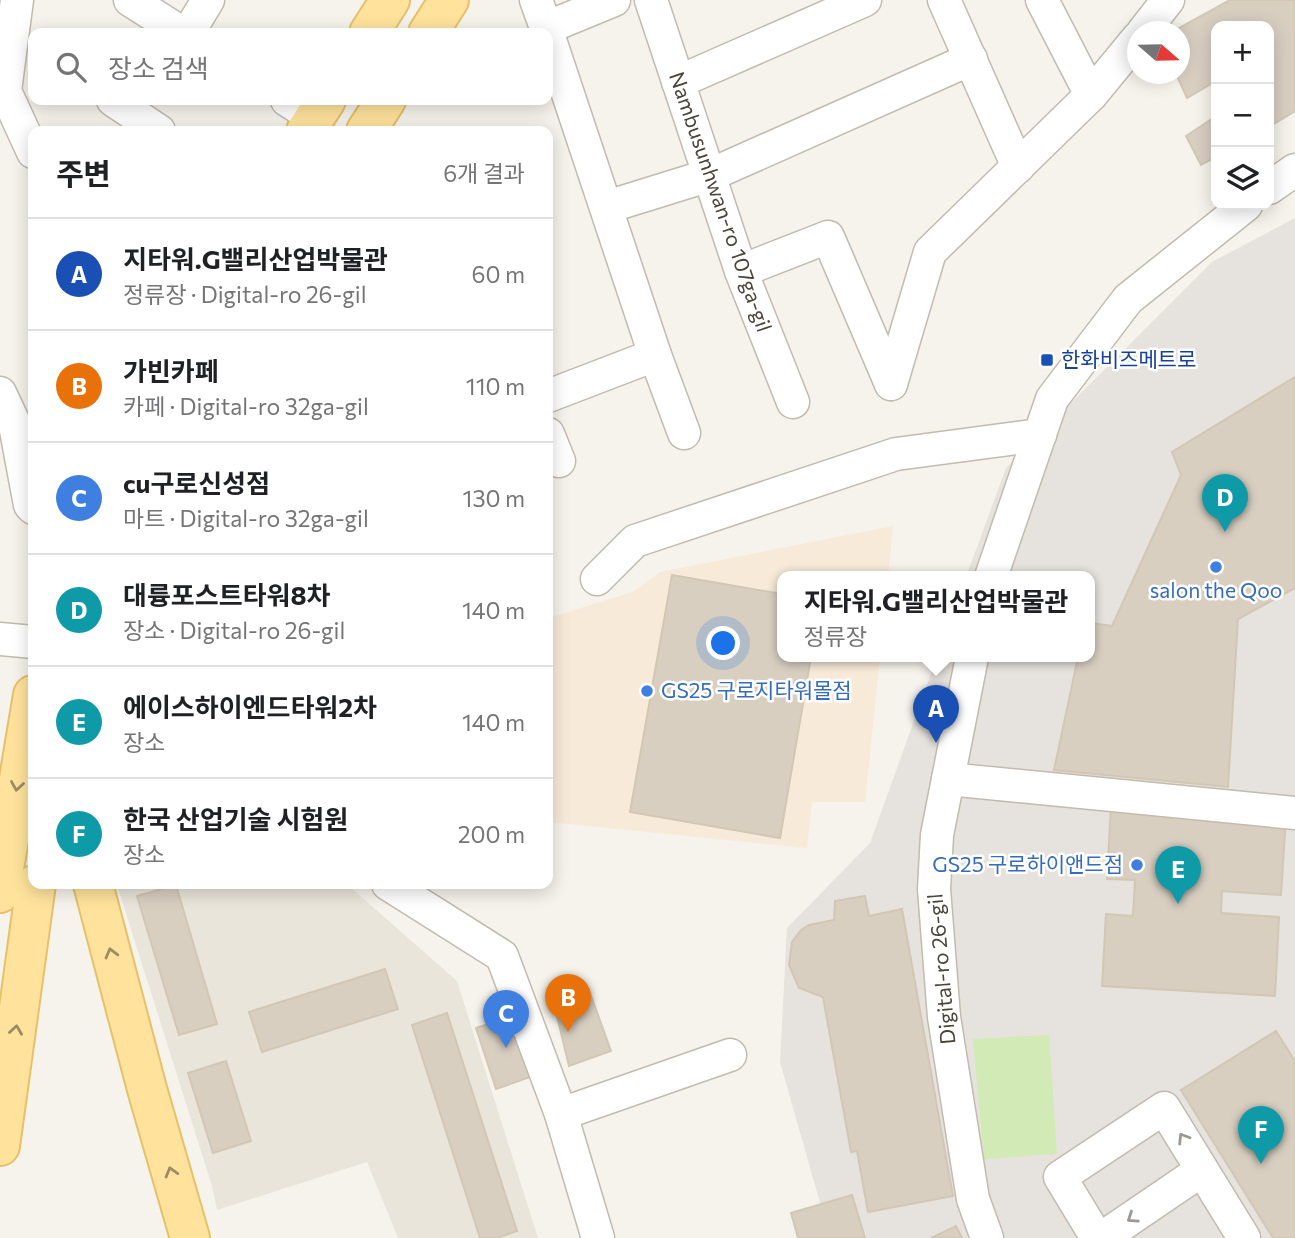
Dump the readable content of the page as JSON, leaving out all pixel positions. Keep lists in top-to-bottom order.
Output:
{
  "streets": {
    "street": ["Nambusunhwan-ro 107ga-gil", "Digital-ro 26-gil"]
  },
  "places": {
    "transit": ["한화비즈메트로"],
    "other": ["salon the Qoo", "GS25 구로지타워몰점", "GS25 구로하이앤드점"]
  },
  "north": "right",
  "page": {
    "map_buttons": ["+", "−"],
    "search": "장소 검색",
    "heading": ["주변", "6개 결과"],
    "list": [
      {
        "mark": "A",
        "name": "지타워.G밸리산업박물관",
        "note": "정류장 · Digital-ro 26-gil",
        "value": "60 m"
      },
      {
        "mark": "B",
        "name": "가빈카페",
        "note": "카페 · Digital-ro 32ga-gil",
        "value": "110 m"
      },
      {
        "mark": "C",
        "name": "cu구로신성점",
        "note": "마트 · Digital-ro 32ga-gil",
        "value": "130 m"
      },
      {
        "mark": "D",
        "name": "대륭포스트타워8차",
        "note": "장소 · Digital-ro 26-gil",
        "value": "140 m"
      },
      {
        "mark": "E",
        "name": "에이스하이엔드타워2차",
        "note": "장소",
        "value": "140 m"
      },
      {
        "mark": "F",
        "name": "한국 산업기술 시험원",
        "note": "장소",
        "value": "200 m"
      }
    ],
    "pins": [
      "D",
      "A",
      "E",
      "B",
      "C",
      "F"
    ],
    "popup": ["지타워.G밸리산업박물관", "정류장"]
  }
}
